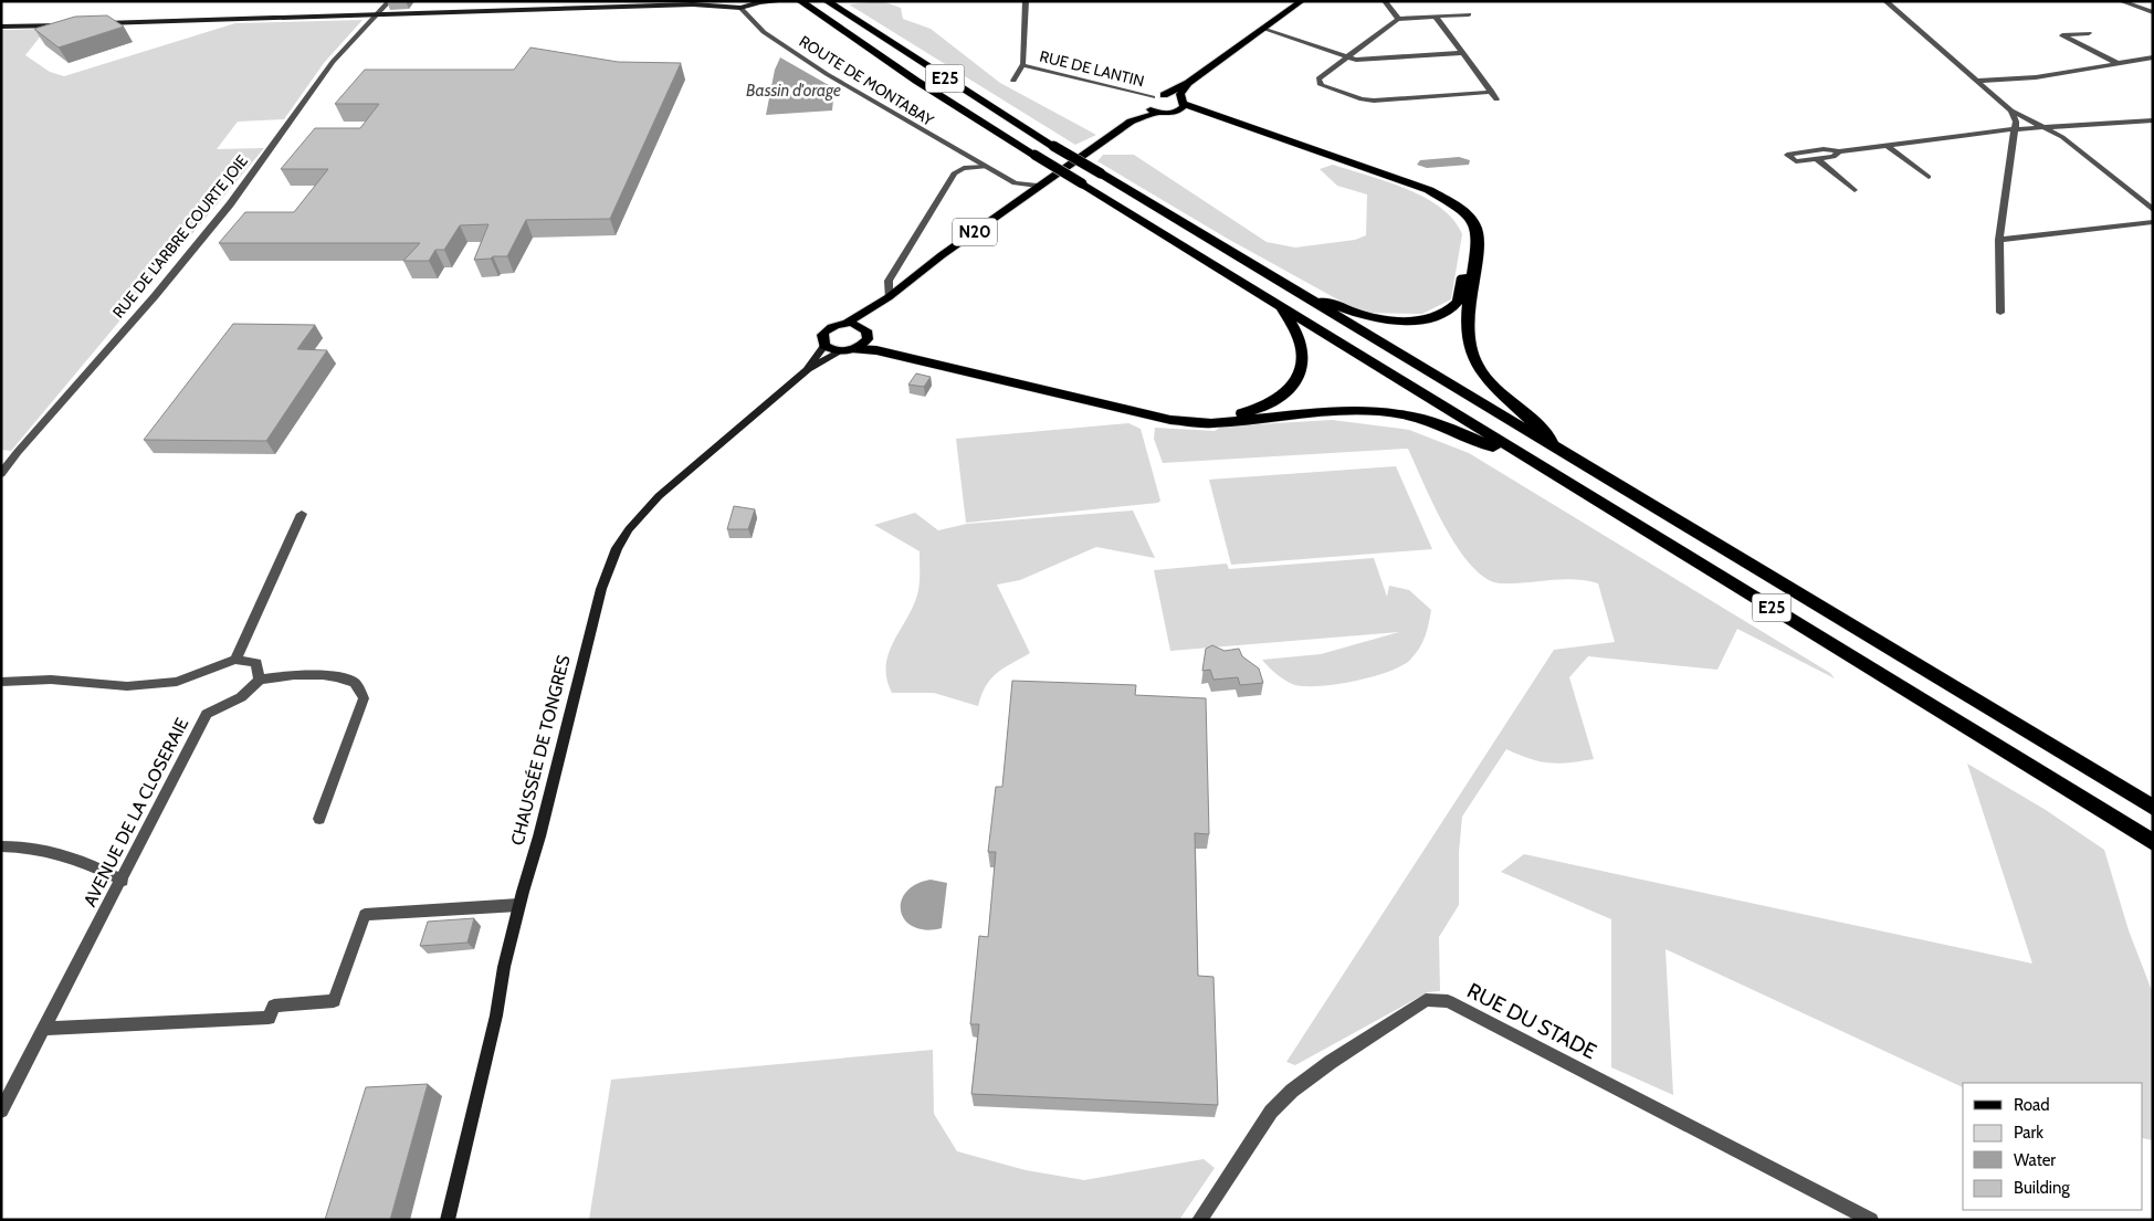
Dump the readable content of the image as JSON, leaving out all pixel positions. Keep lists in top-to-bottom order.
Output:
{
  "streets": {
    "highway": ["E25"],
    "main road": ["N20", "CHAUSSÉE DE TONGRES"],
    "street": [
      "RUE DE LANTIN",
      "ROUTE DE MONTABAY",
      "RUE DE L'ARBRE COURTE JOIE",
      "AVENUE DE LA CLOSERAIE",
      "RUE DU STADE"
    ]
  },
  "crossings": [
    ["RUE DE LANTIN", "N20"],
    ["ROUTE DE MONTABAY", "N20"],
    ["N20", "CHAUSSÉE DE TONGRES"]
  ],
  "water": ["Bassin d'orage"],
  "legend": [
    "Road",
    "Park",
    "Water",
    "Building"
  ]
}
